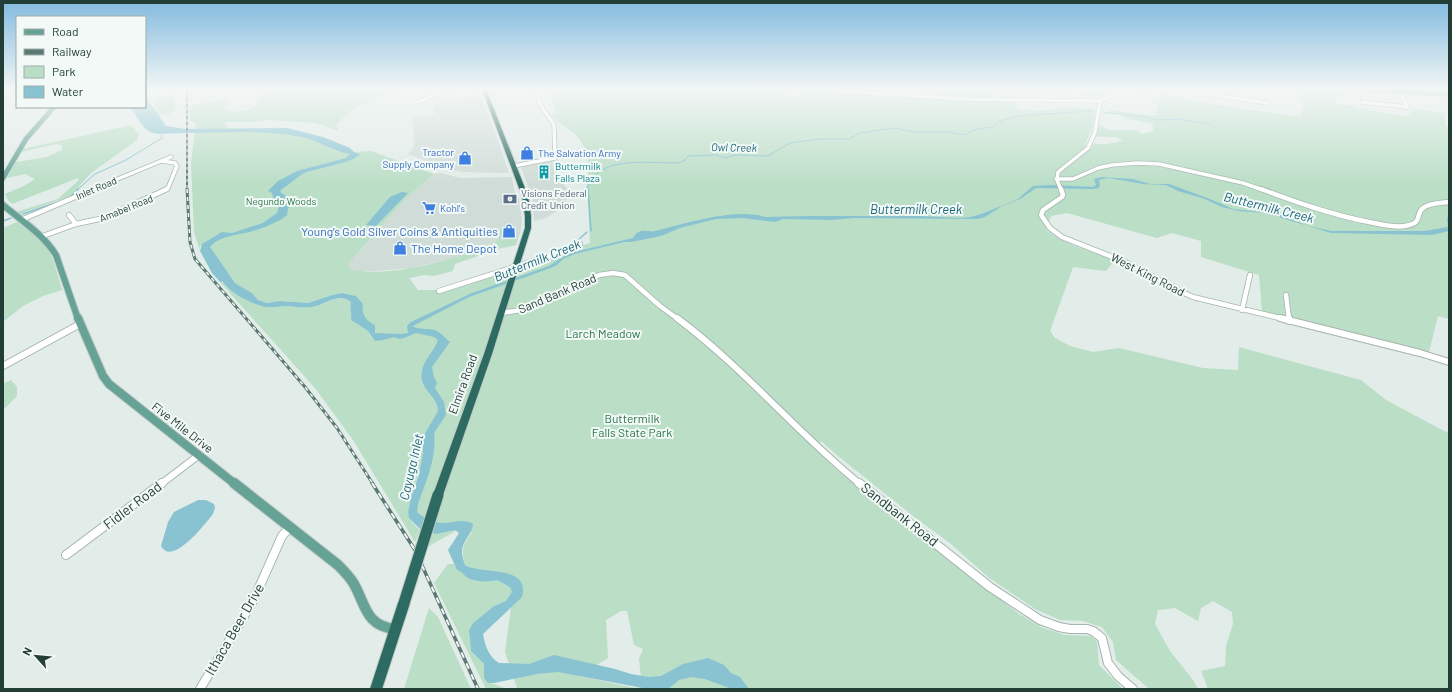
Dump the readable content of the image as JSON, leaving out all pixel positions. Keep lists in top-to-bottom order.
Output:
{
  "streets": {
    "highway": ["Elmira Road"],
    "main road": ["Five Mile Drive"],
    "street": [
      "Inlet Road",
      "Amabel Road",
      "West King Road",
      "Sand Bank Road",
      "Fidler Road",
      "Sandbank Road",
      "Ithaca Beer Drive"
    ]
  },
  "crossings": [
    ["Inlet Road", "Amabel Road"],
    ["Inlet Road", "Five Mile Drive"],
    ["Amabel Road", "Five Mile Drive"],
    ["Sand Bank Road", "Elmira Road"],
    ["Sand Bank Road", "Sandbank Road"],
    ["Elmira Road", "Five Mile Drive"],
    ["Five Mile Drive", "Fidler Road"],
    ["Five Mile Drive", "Ithaca Beer Drive"]
  ],
  "water": ["Owl Creek", "Buttermilk Creek", "Cayuga Inlet"],
  "parks": ["Negundo Woods", "Larch Meadow", "Buttermilk Falls State Park"],
  "places": {
    "shop": [
      "The Salvation Army",
      "Tractor Supply Company",
      "Young’s Gold Silver Coins & Antiquities",
      "The Home Depot"
    ],
    "building": ["Buttermilk Falls Plaza"],
    "bank": ["Visions Federal Credit Union"],
    "supermarket": ["Kohl's"]
  },
  "legend": [
    "Road",
    "Railway",
    "Park",
    "Water"
  ],
  "north": "top left"
}
